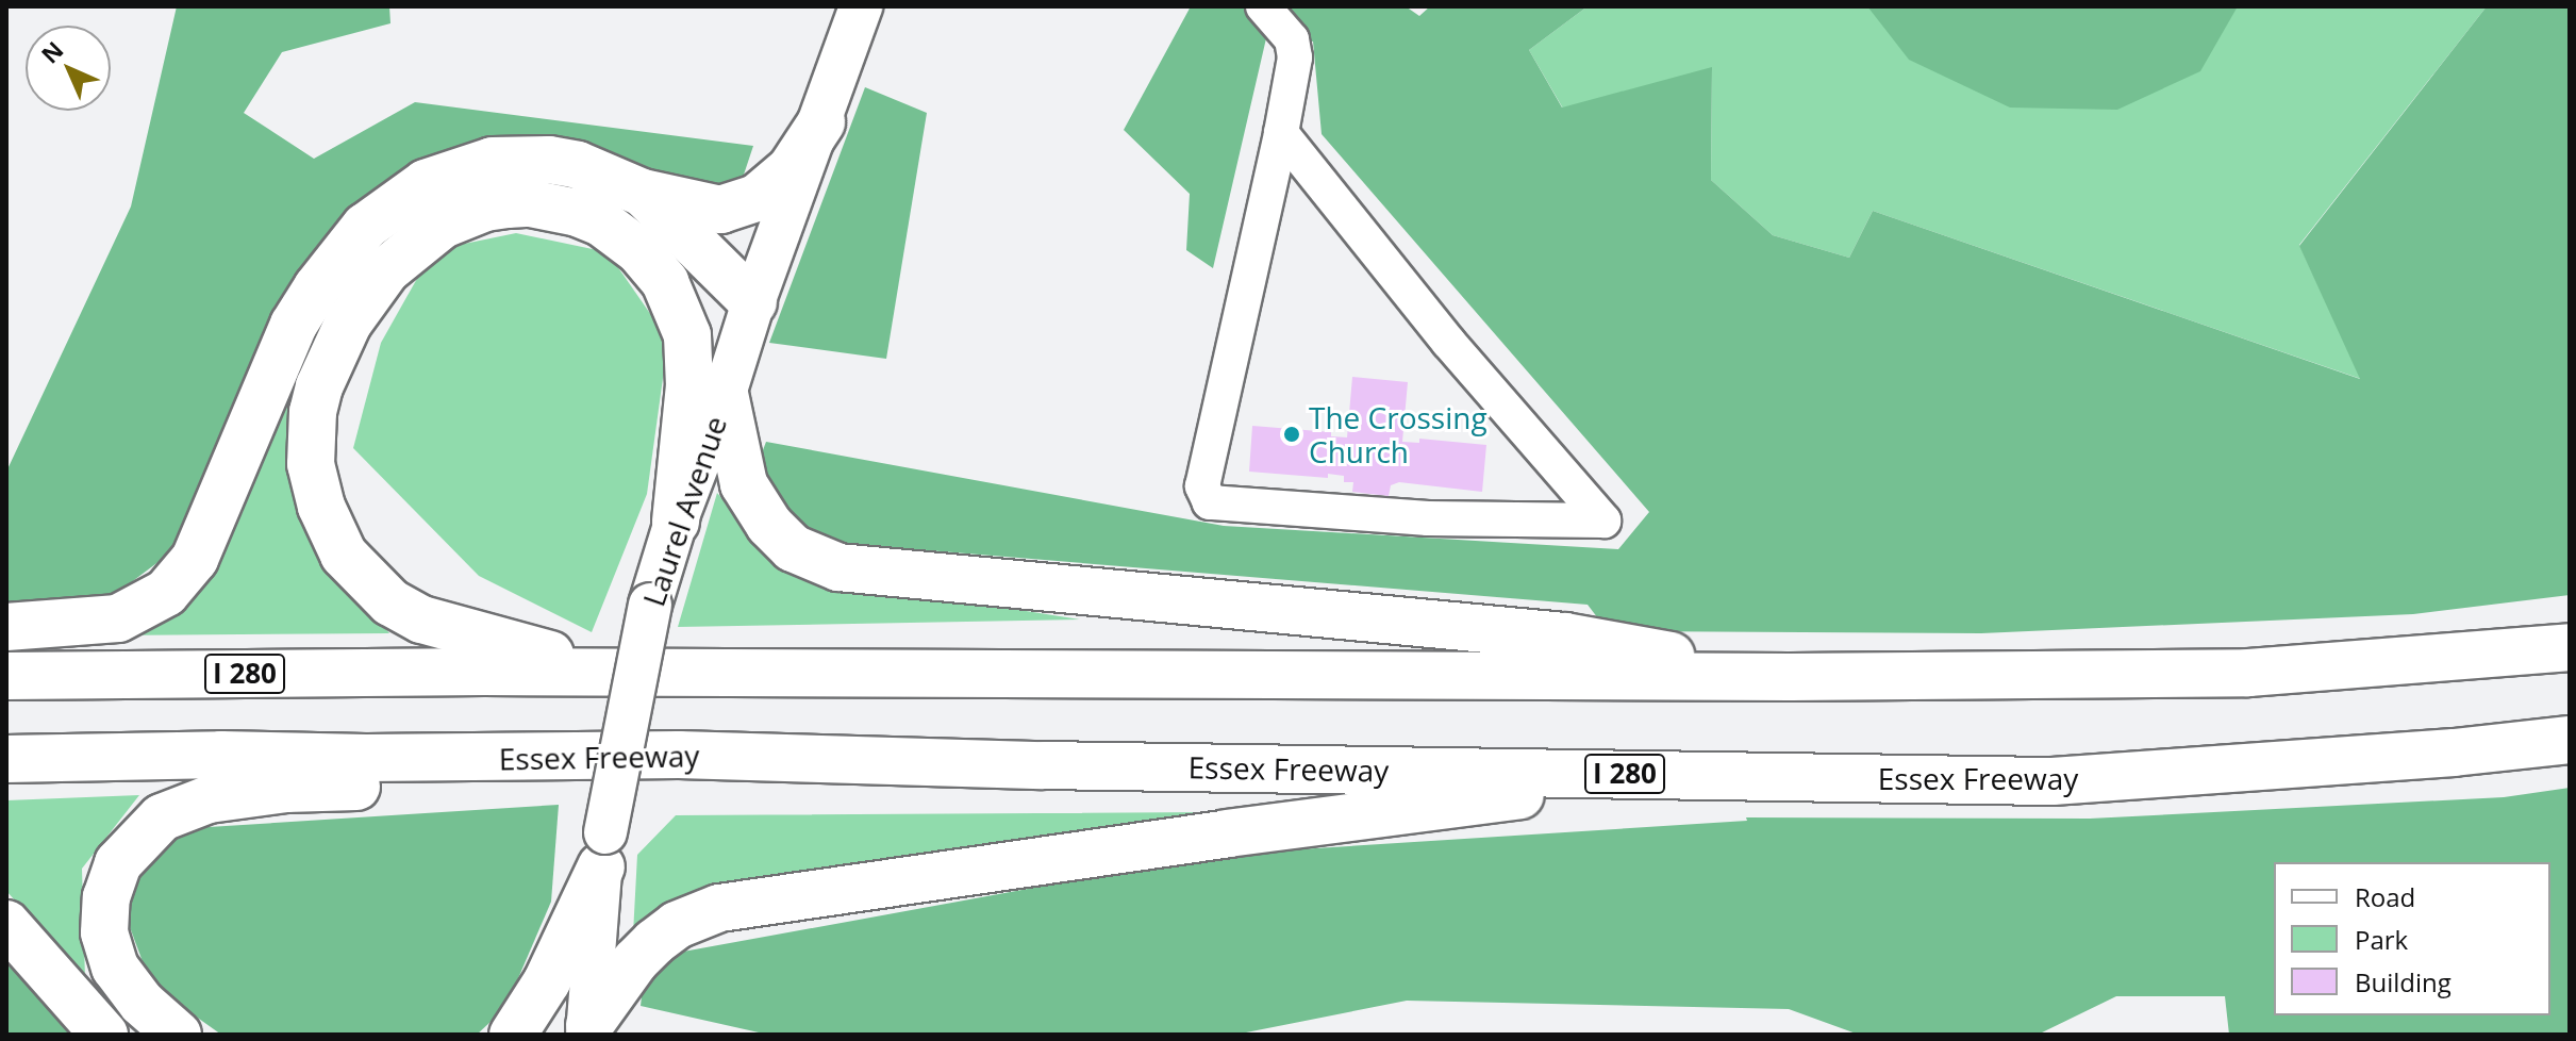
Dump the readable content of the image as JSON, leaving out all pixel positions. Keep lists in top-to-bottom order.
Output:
{
  "streets": {
    "highway": ["I 280", "Essex Freeway"],
    "main road": ["Laurel Avenue"]
  },
  "places": ["The Crossing Church"],
  "legend": ["Road", "Park", "Building"],
  "north": "top left"
}
